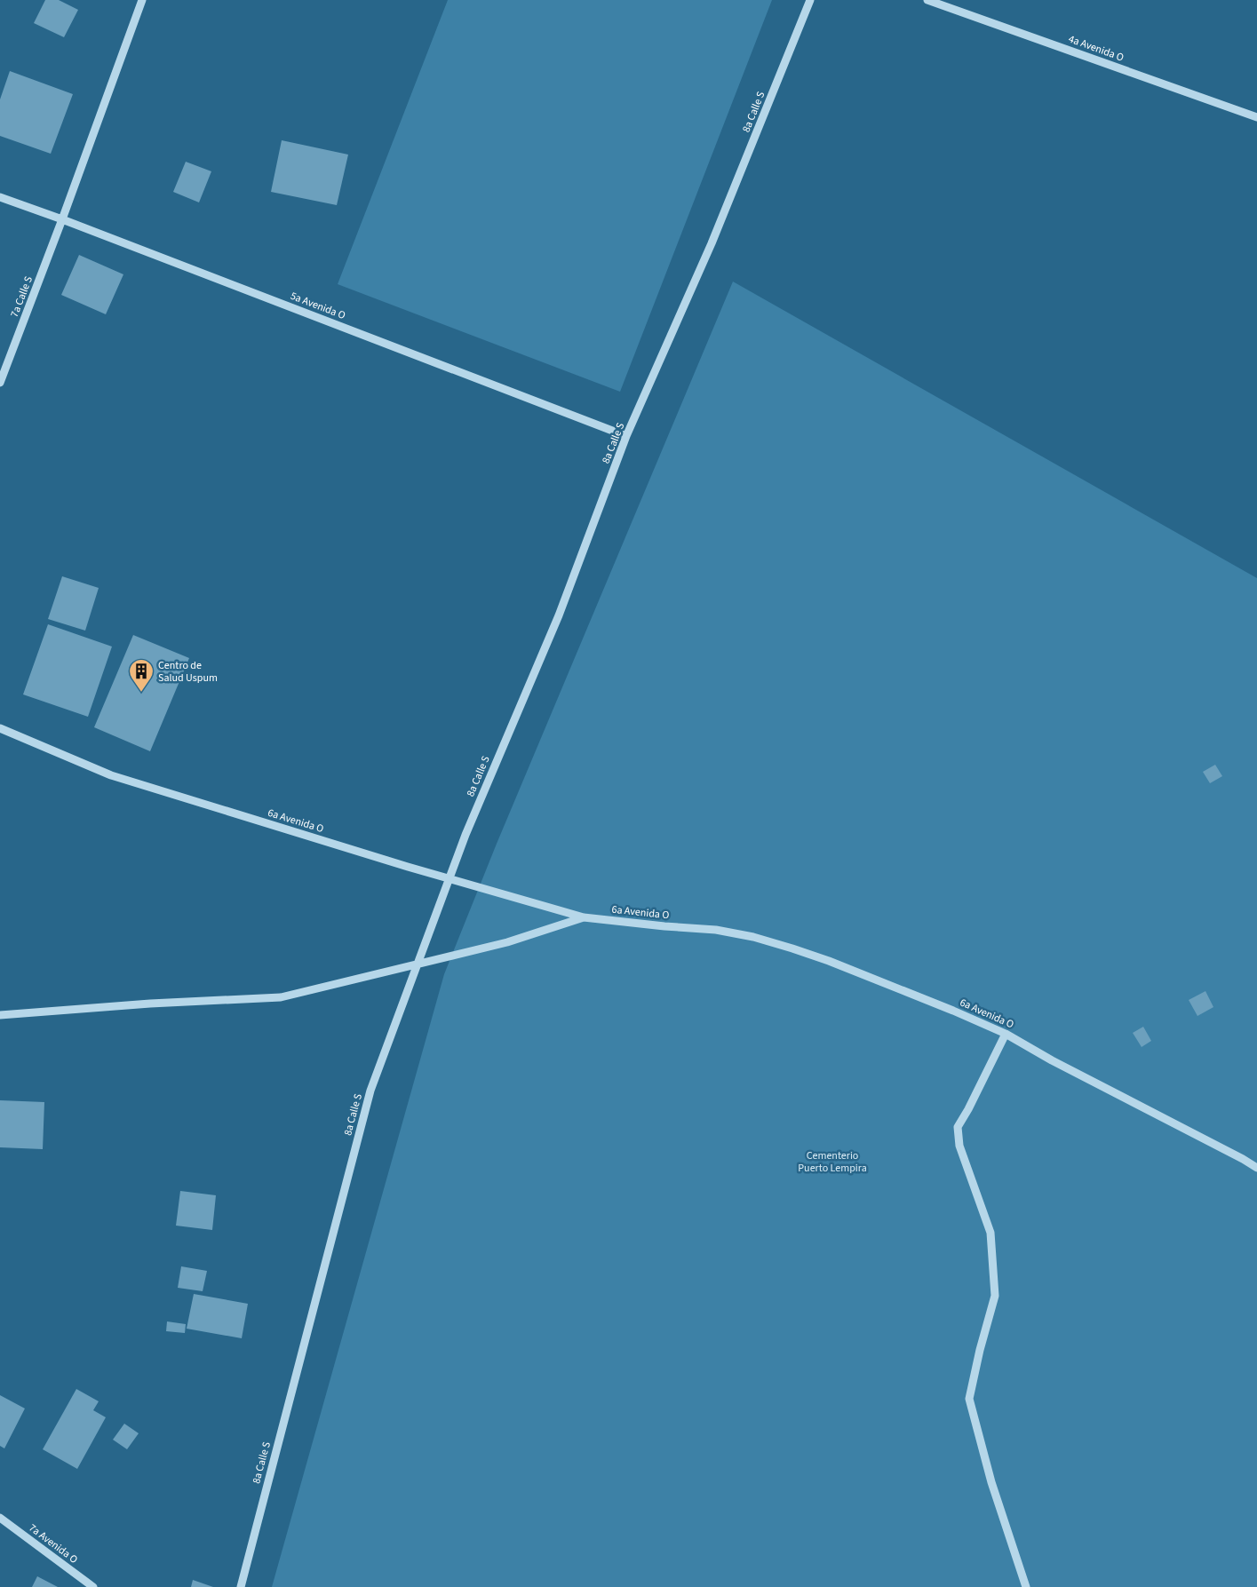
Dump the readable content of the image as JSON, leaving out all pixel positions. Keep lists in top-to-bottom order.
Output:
{
  "streets": {
    "street": [
      "4a Avenida O",
      "8a Calle S",
      "7a Calle S",
      "5a Avenida O",
      "6a Avenida O",
      "7a Avenida O"
    ]
  },
  "crossings": [
    ["8a Calle S", "5a Avenida O"],
    ["8a Calle S", "6a Avenida O"],
    ["7a Calle S", "5a Avenida O"]
  ],
  "parks": ["Cementerio Puerto Lempira"],
  "places": {
    "building": ["Centro de Salud Uspum"]
  }
}
